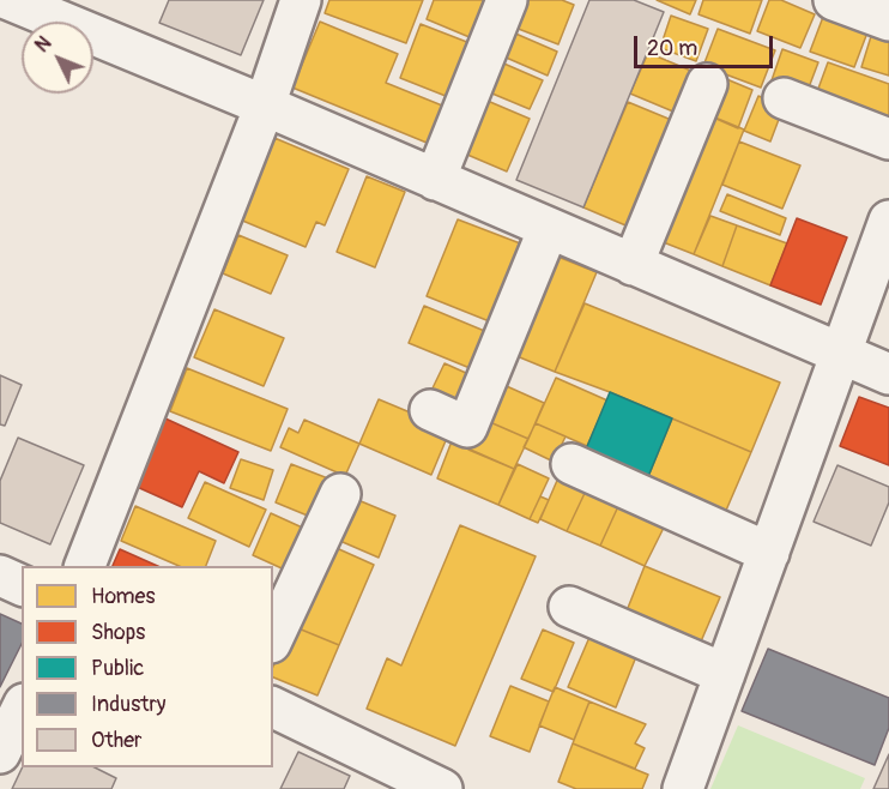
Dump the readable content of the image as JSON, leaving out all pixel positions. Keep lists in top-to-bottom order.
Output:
{
  "legend": [
    "Homes",
    "Shops",
    "Public",
    "Industry",
    "Other"
  ],
  "scale_bar": "20 m",
  "north": "top left"
}
